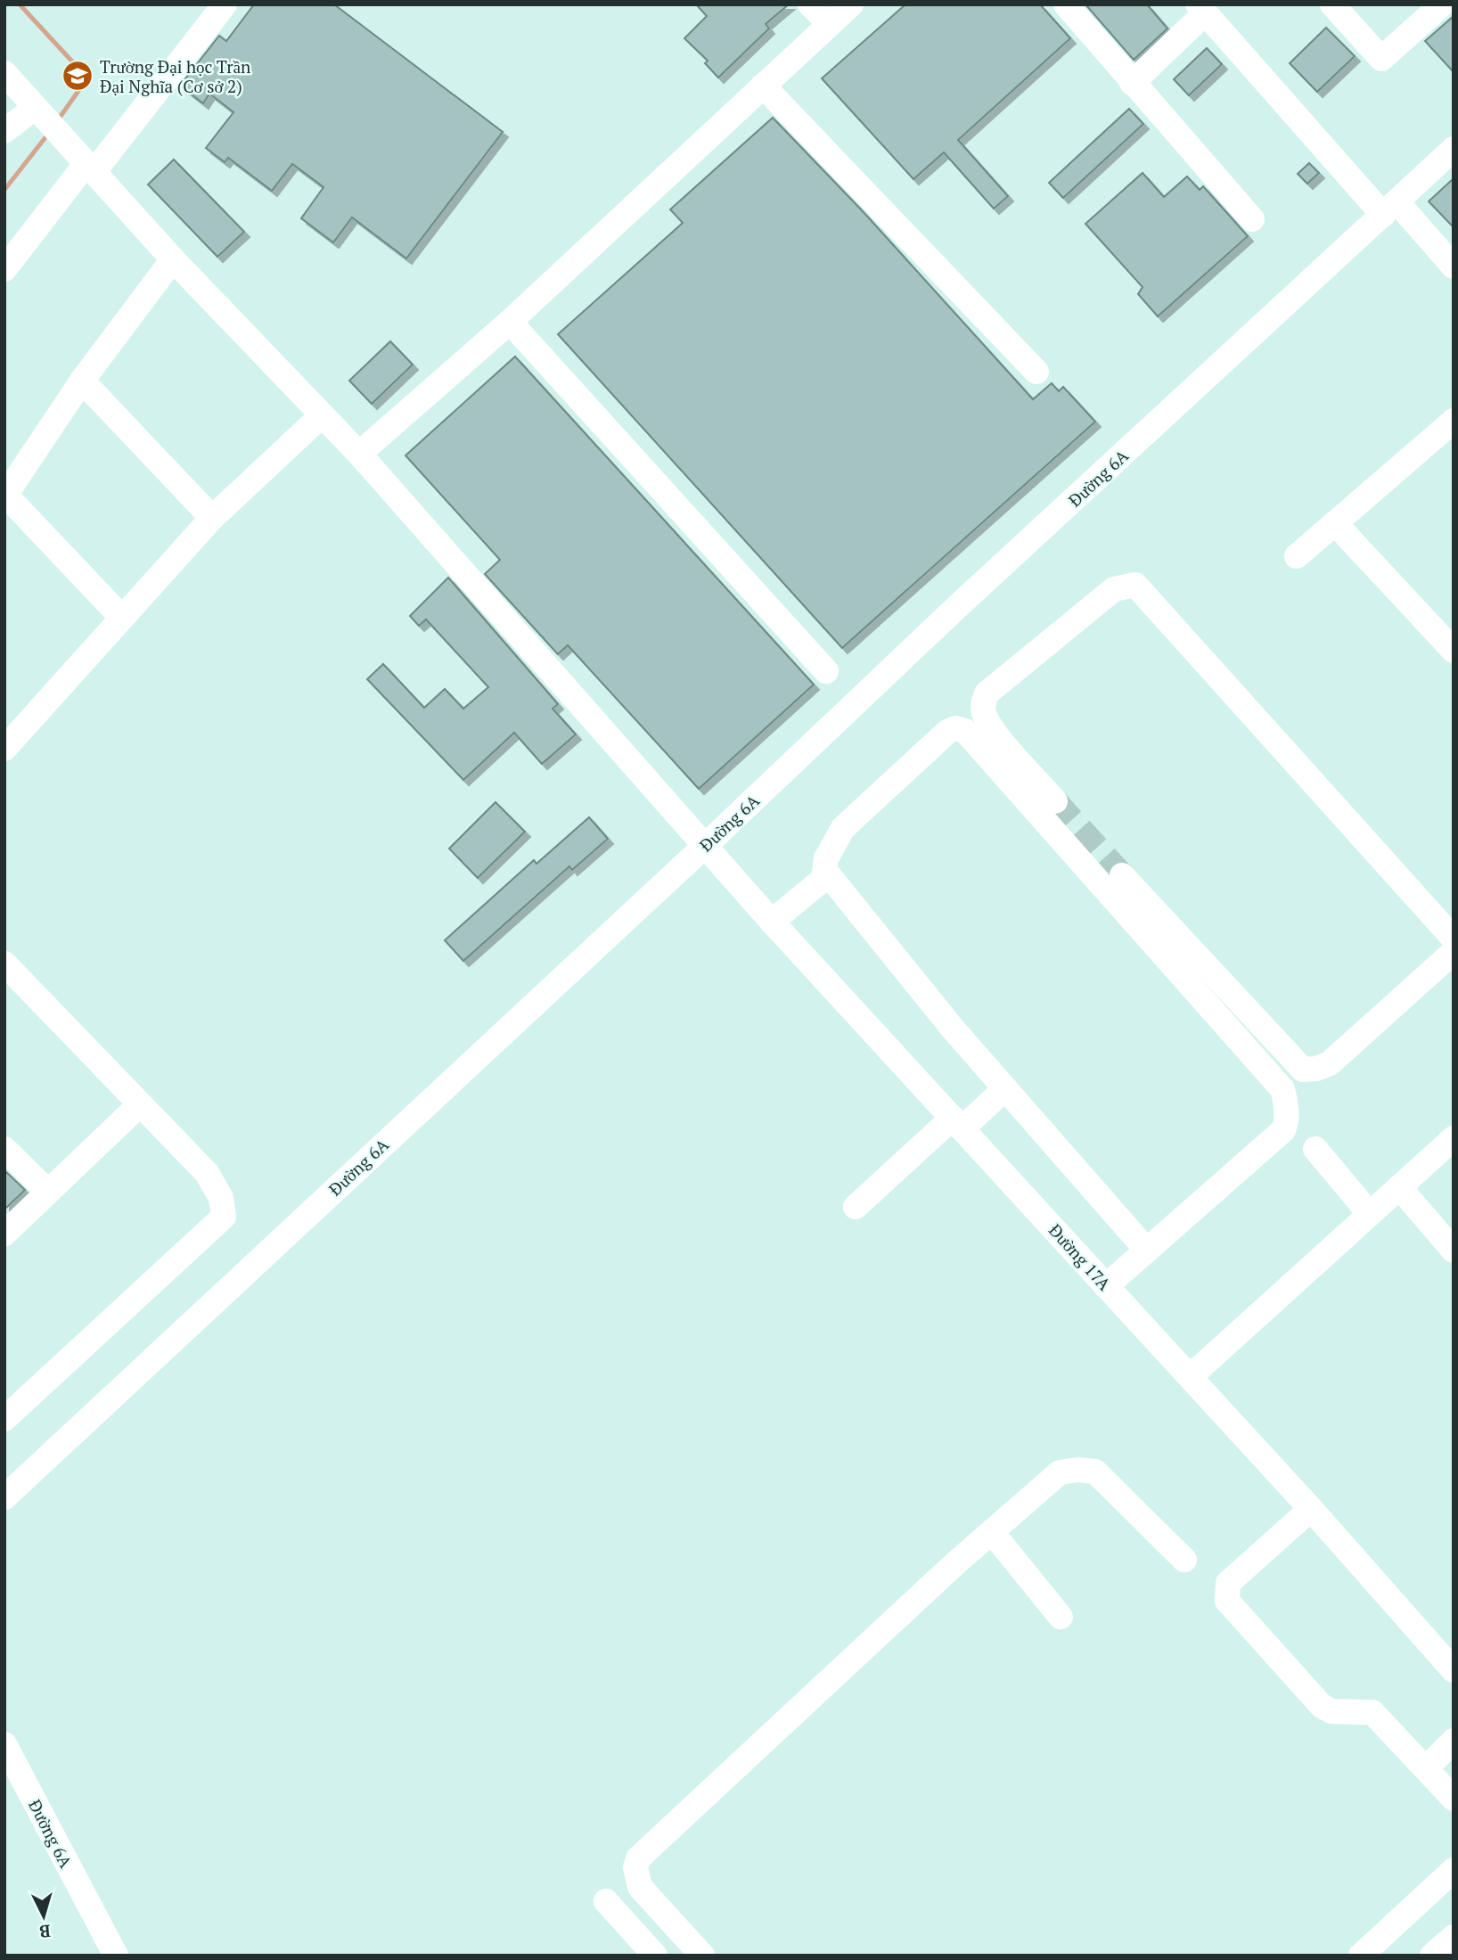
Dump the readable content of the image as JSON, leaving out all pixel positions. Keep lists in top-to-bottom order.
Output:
{
  "streets": {
    "street": ["Đường 6A", "Đường 17A"]
  },
  "crossings": [
    ["Đường 6A", "Đường 17A"]
  ],
  "places": {
    "school or university": ["Trường Đại học Trần Đại Nghĩa (Cơ sở 2)"]
  },
  "north": "bottom"
}
